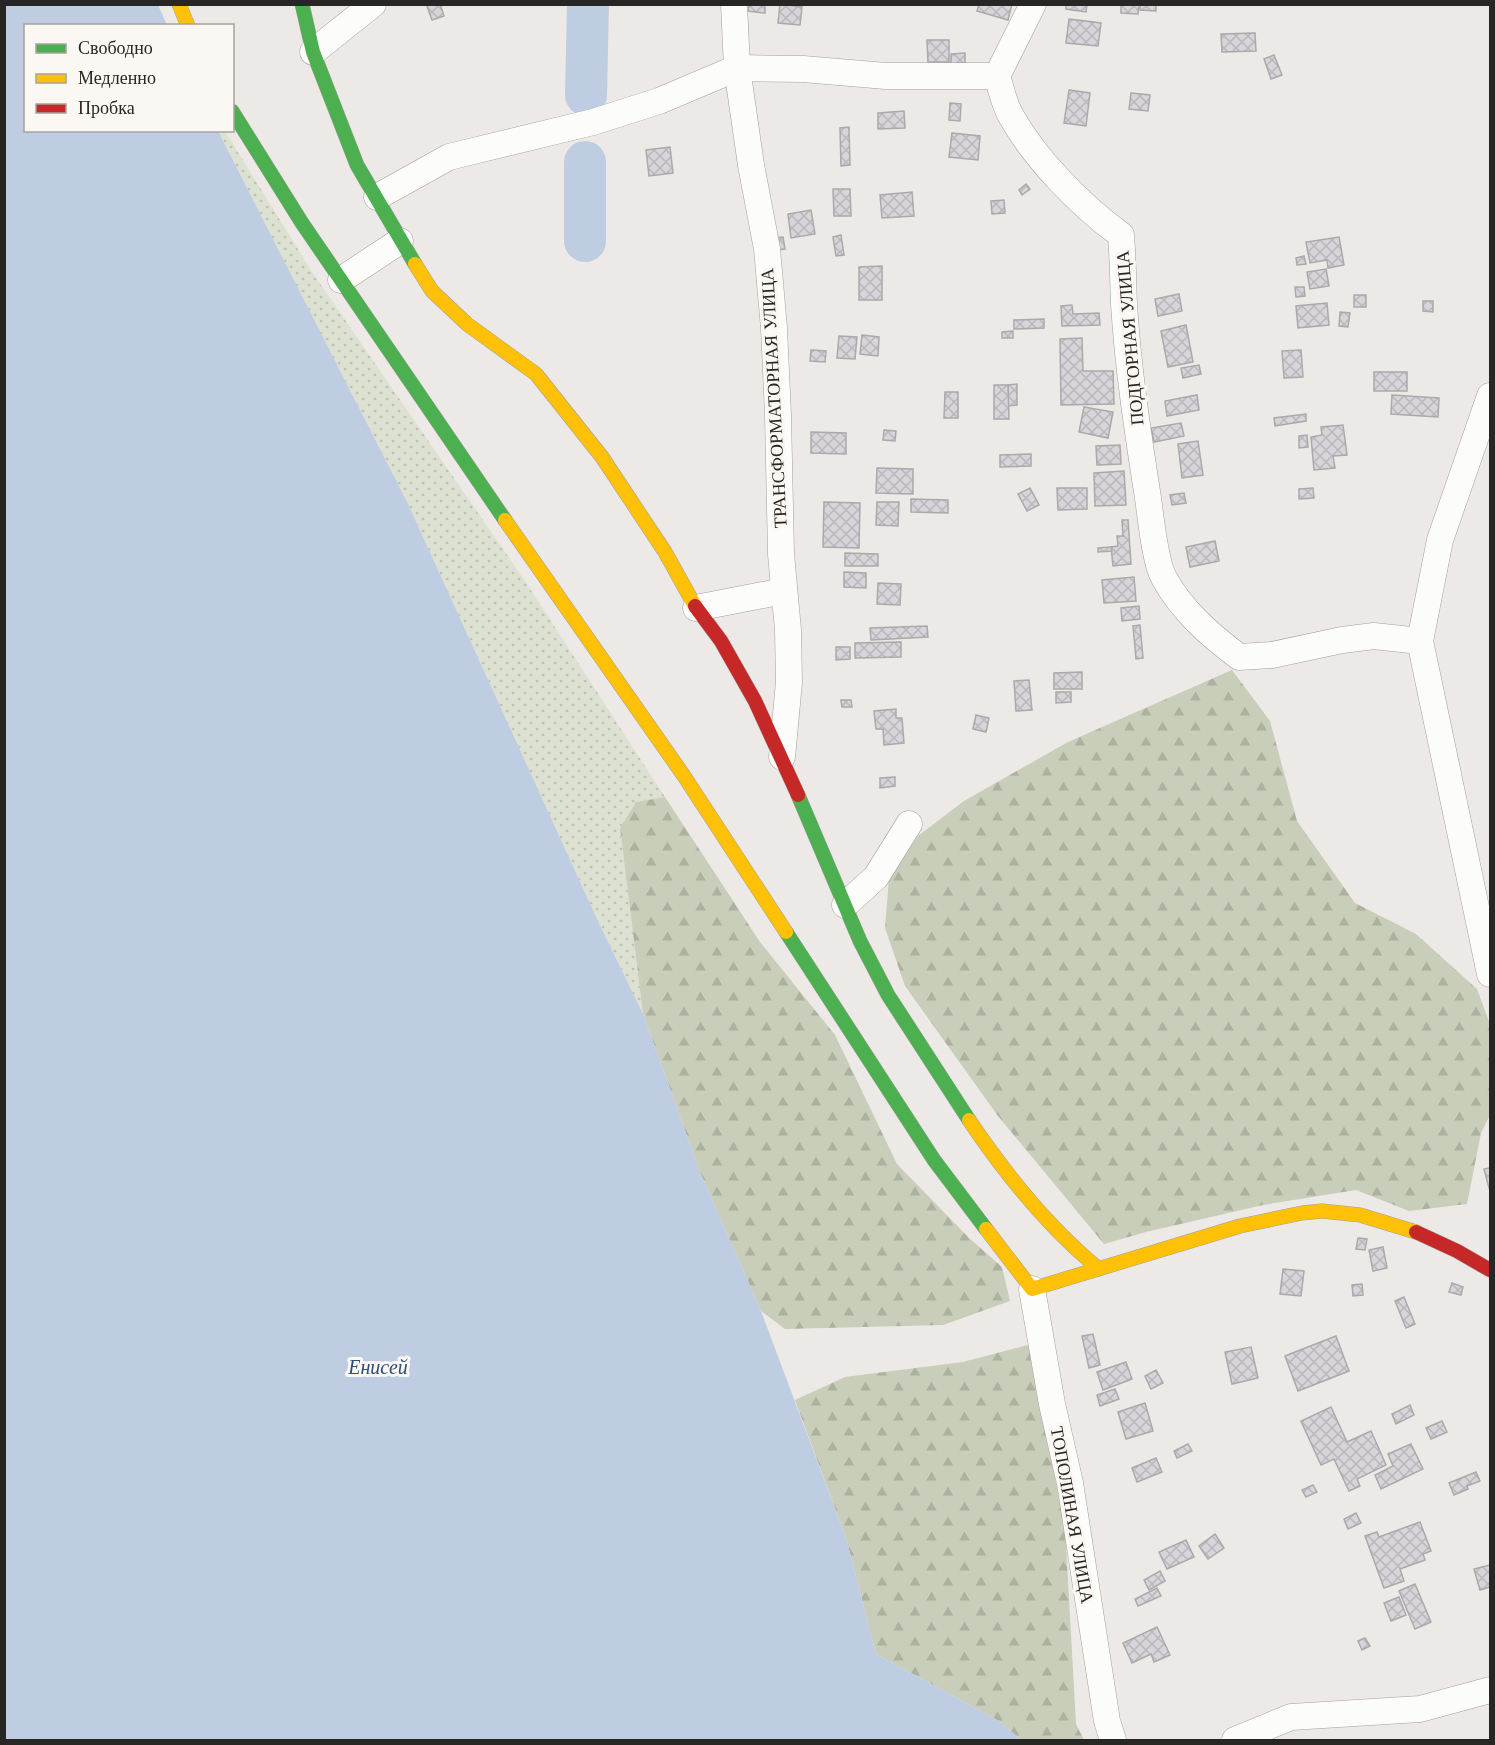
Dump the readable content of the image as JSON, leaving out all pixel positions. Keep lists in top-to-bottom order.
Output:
{
  "streets": {
    "street": ["ПОДГОРНАЯ УЛИЦА", "ТРАНСФОРМАТОРНАЯ УЛИЦА", "ТОПОЛИНАЯ УЛИЦА"]
  },
  "water": ["Енисей"],
  "legend": ["Свободно", "Медленно", "Пробка"]
}
